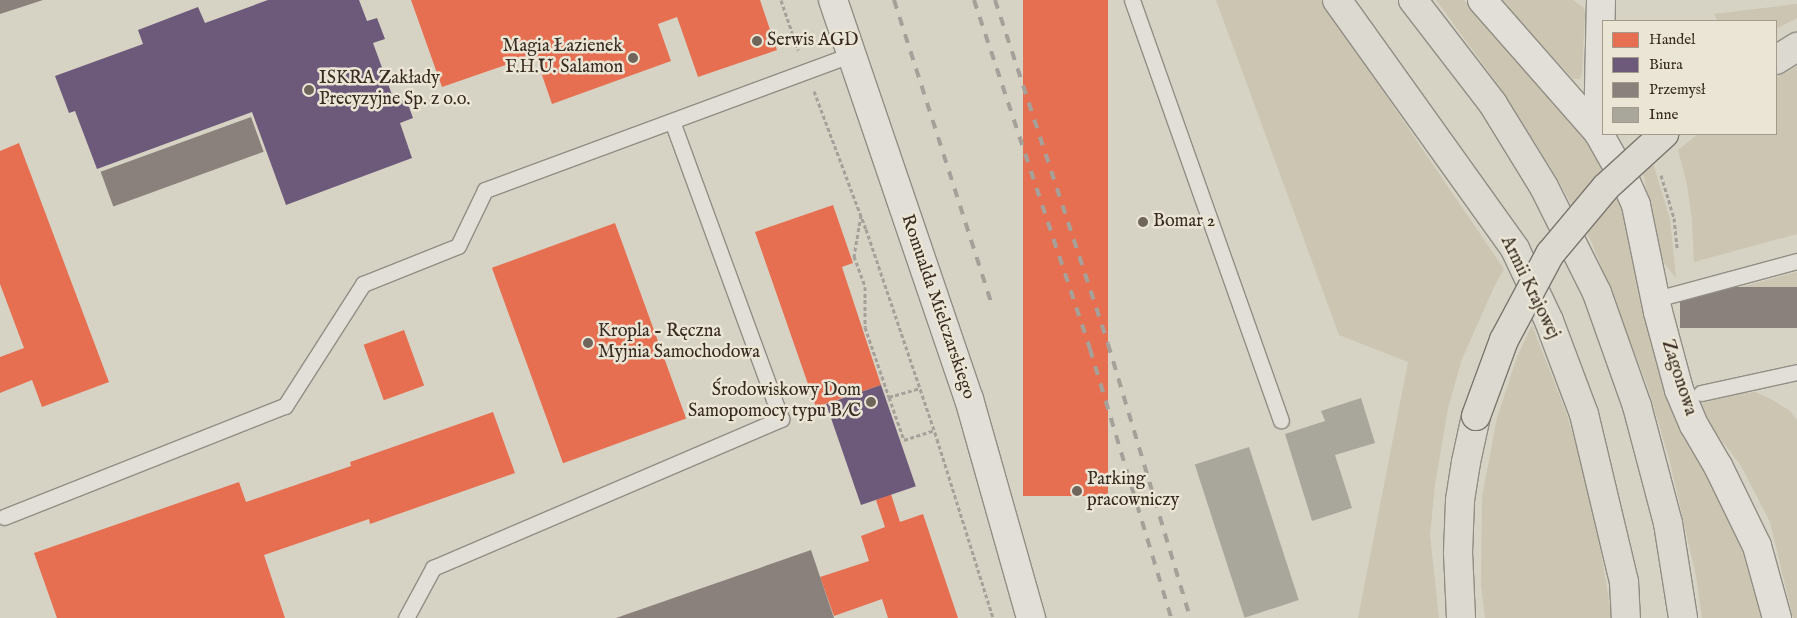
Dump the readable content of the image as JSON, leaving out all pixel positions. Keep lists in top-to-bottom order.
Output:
{
  "streets": {
    "main road": ["Armii Krajowej"],
    "street": ["Romualda Mielczarskiego", "Zagonowa"]
  },
  "places": [
    "Serwis AGD",
    "Magia Łazienek F.H.U. Salamon",
    "ISKRA Zakłady Precyzyjne Sp. z o.o.",
    "Bomar 2",
    "Kropla - Ręczna Myjnia Samochodowa",
    "Środowiskowy Dom Samopomocy typu B/C",
    "Parking pracowniczy"
  ],
  "legend": [
    "Handel",
    "Biura",
    "Przemysł",
    "Inne"
  ]
}
